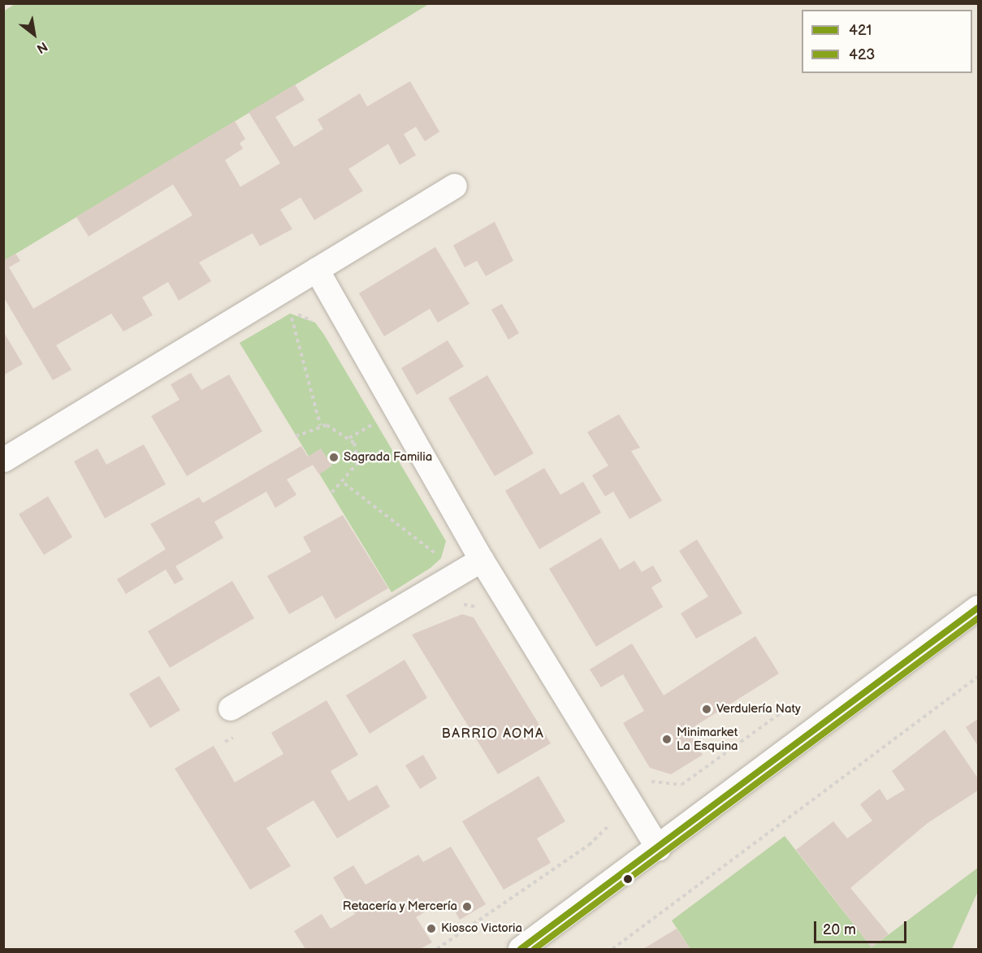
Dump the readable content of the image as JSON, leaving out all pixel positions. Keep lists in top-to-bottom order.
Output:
{
  "districts": ["BARRIO AOMA"],
  "places": [
    "Sagrada Familia",
    "Verdulería Naty",
    "Minimarket La Esquina",
    "Retacería y Mercería",
    "Kiosco Victoria"
  ],
  "lines": ["transit line 421", "transit line 423"],
  "legend": ["421", "423"],
  "scale_bar": "20 m",
  "north": "bottom right"
}
